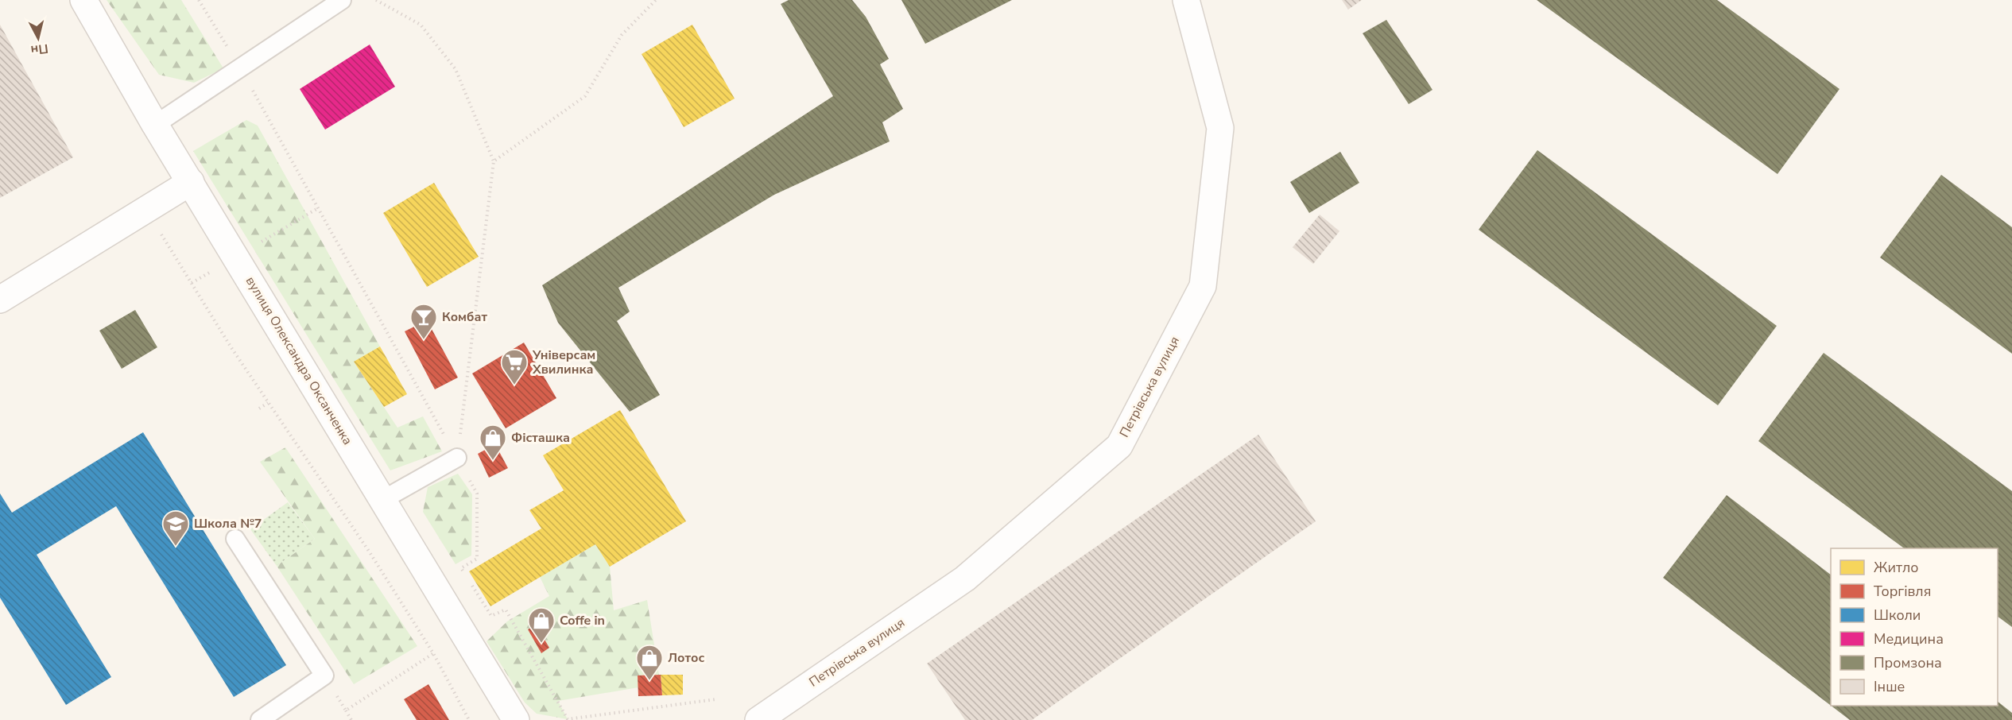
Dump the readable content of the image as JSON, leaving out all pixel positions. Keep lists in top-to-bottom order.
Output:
{
  "streets": {
    "street": ["вулиця Олександра Оксанченка", "Петрівська вулиця"]
  },
  "places": {
    "bar": ["Комбат"],
    "supermarket": ["Універсам Хвилинка"],
    "shop": ["Фісташка", "Coffe in", "Лотос"],
    "school or university": ["Школа №7"]
  },
  "legend": [
    "Житло",
    "Торгівля",
    "Школи",
    "Медицина",
    "Промзона",
    "Інше"
  ],
  "north": "bottom"
}
